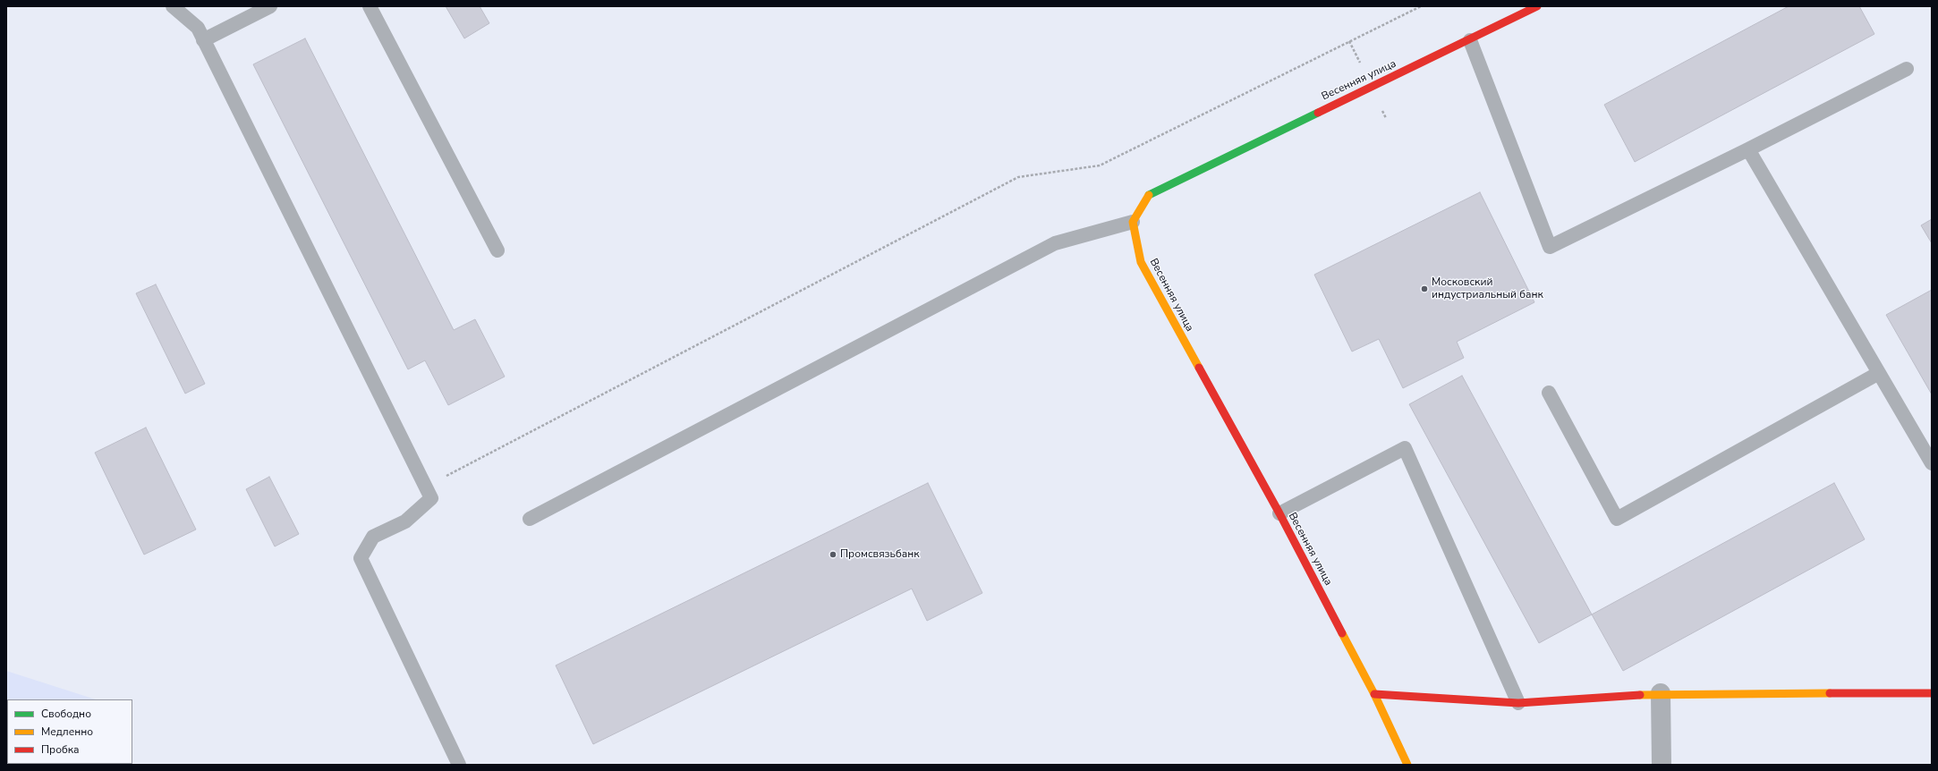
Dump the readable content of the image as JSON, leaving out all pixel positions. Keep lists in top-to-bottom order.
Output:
{
  "streets": {
    "street": ["Весенняя улица"]
  },
  "places": ["Московский индустриальный банк", "Промсвязьбанк"],
  "legend": ["Свободно", "Медленно", "Пробка"]
}
